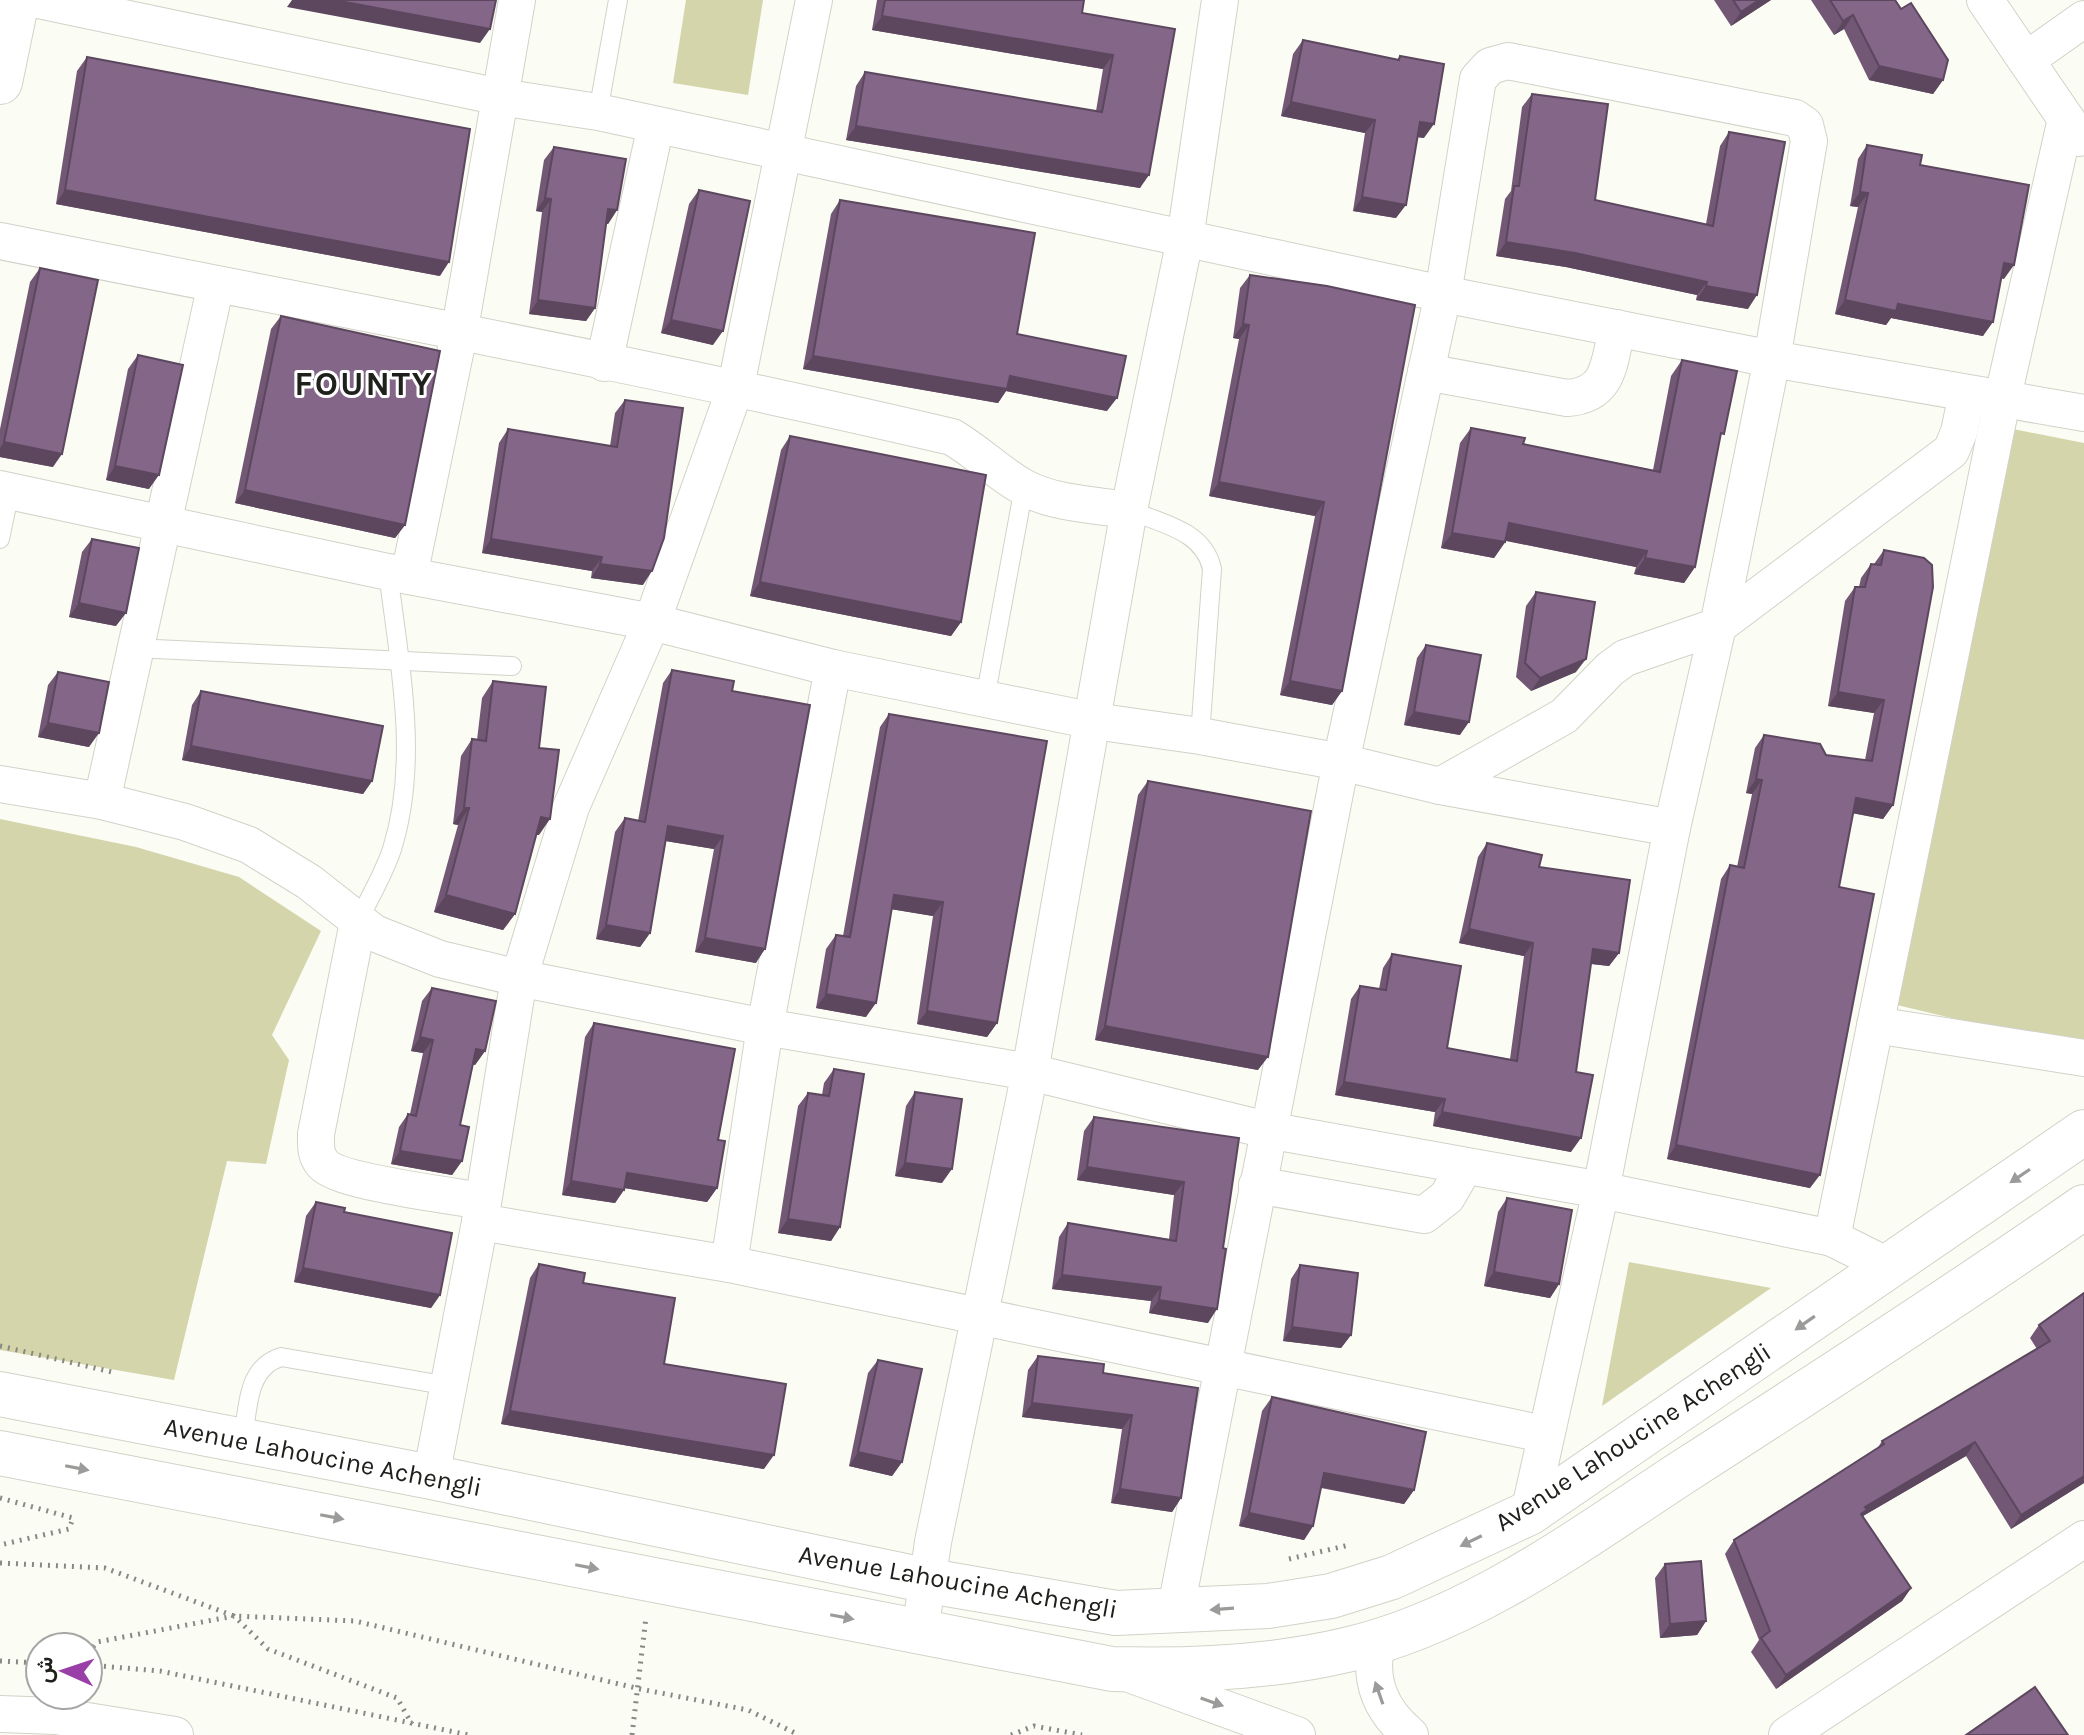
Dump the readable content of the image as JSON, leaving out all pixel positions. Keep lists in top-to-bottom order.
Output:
{
  "streets": {
    "street": ["Avenue Lahoucine Achengli"]
  },
  "districts": ["FOUNTY"],
  "north": "left"
}
